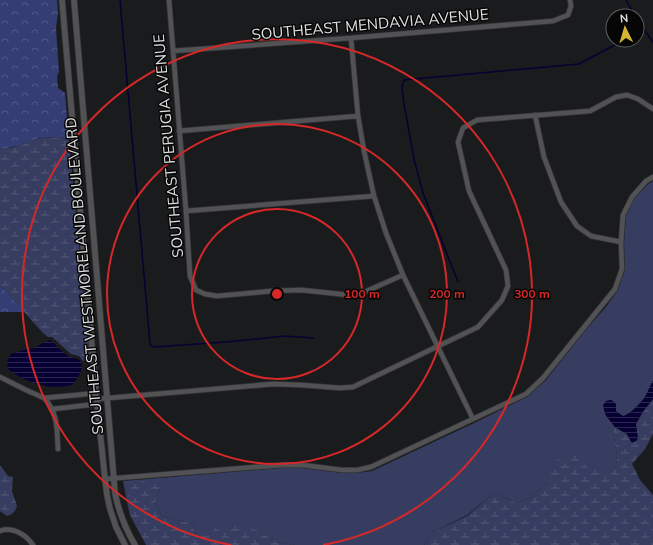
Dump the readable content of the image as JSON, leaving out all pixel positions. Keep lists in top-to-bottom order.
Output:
{
  "streets": {
    "street": ["SOUTHEAST MENDAVIA AVENUE", "SOUTHEAST PERUGIA AVENUE", "SOUTHEAST WESTMORELAND BOULEVARD"]
  },
  "crossings": [
    ["SOUTHEAST MENDAVIA AVENUE", "SOUTHEAST PERUGIA AVENUE"]
  ],
  "north": "top",
  "rings": ["100 m", "200 m", "300 m"]
}
